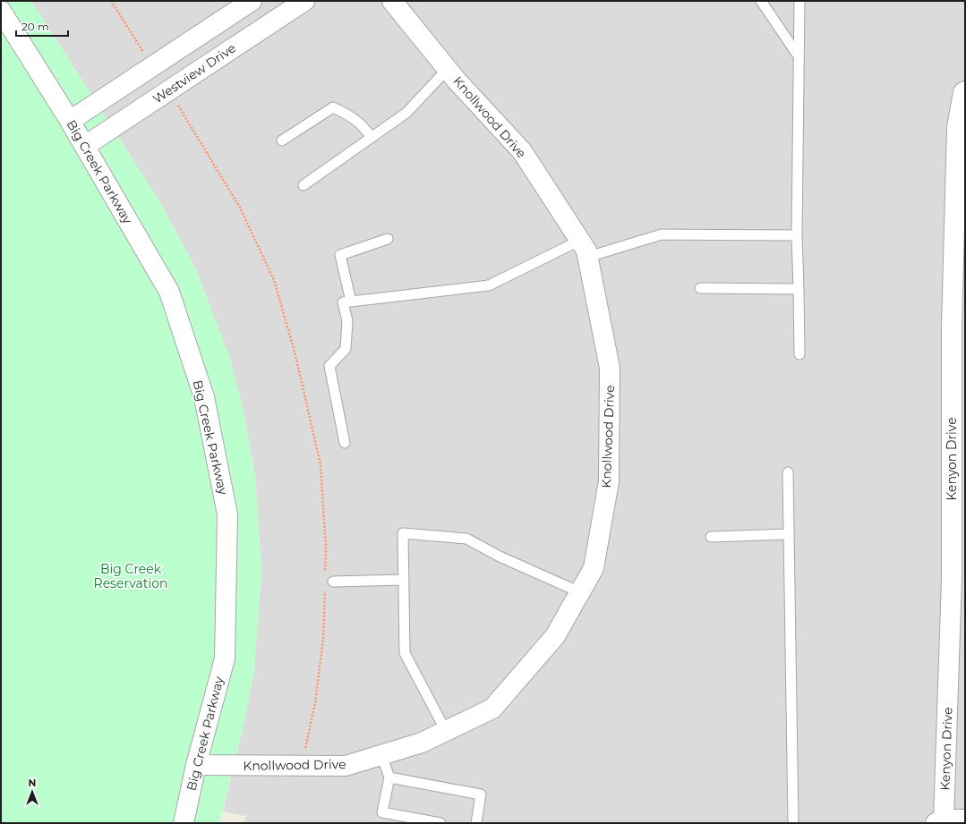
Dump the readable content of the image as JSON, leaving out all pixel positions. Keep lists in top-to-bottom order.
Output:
{
  "streets": {
    "street": [
      "Westview Drive",
      "Knollwood Drive",
      "Big Creek Parkway",
      "Kenyon Drive"
    ]
  },
  "crossings": [
    ["Westview Drive", "Big Creek Parkway"],
    ["Knollwood Drive", "Big Creek Parkway"]
  ],
  "parks": ["Big Creek Reservation"],
  "scale_bar": "20 m",
  "north": "top"
}
